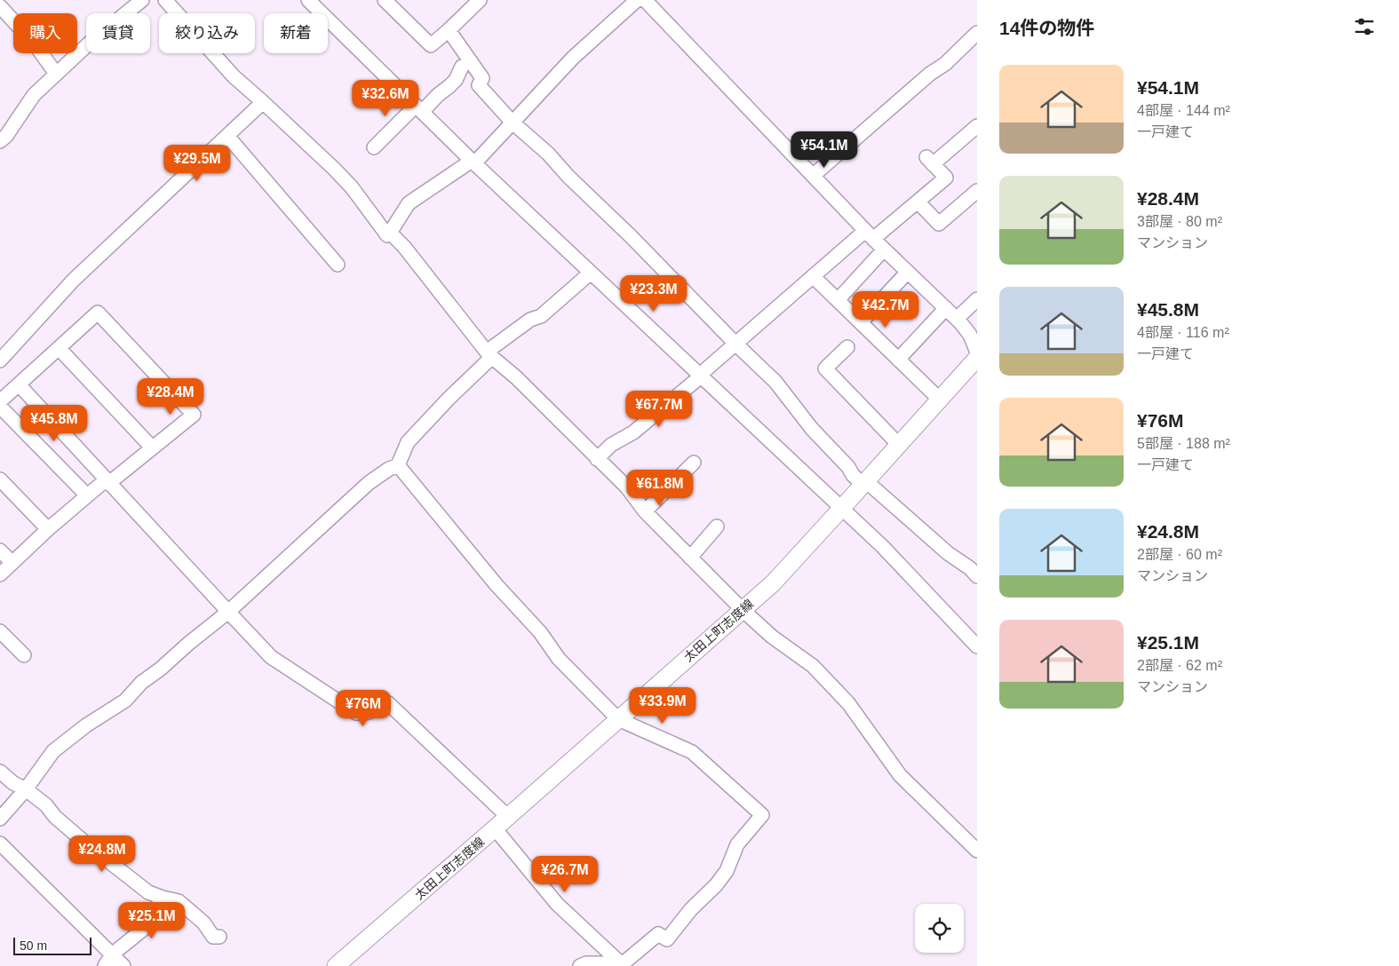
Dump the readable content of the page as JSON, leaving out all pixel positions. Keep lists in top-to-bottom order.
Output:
{
  "streets": {
    "main road": ["太田上町志度線"]
  },
  "scale_bar": "50 m",
  "page": {
    "heading": "14件の物件",
    "chip": [
      "購入",
      "賃貸",
      "絞り込み",
      "新着"
    ],
    "list": [
      {
        "name": "¥54.1M",
        "note": "4部屋 · 144 m² · 一戸建て"
      },
      {
        "name": "¥28.4M",
        "note": "3部屋 · 80 m² · マンション"
      },
      {
        "name": "¥45.8M",
        "note": "4部屋 · 116 m² · 一戸建て"
      },
      {
        "name": "¥76M",
        "note": "5部屋 · 188 m² · 一戸建て"
      },
      {
        "name": "¥24.8M",
        "note": "2部屋 · 60 m² · マンション"
      },
      {
        "name": "¥25.1M",
        "note": "2部屋 · 62 m² · マンション"
      }
    ],
    "price": [
      "¥32.6M",
      "¥54.1M",
      "¥29.5M",
      "¥23.3M",
      "¥42.7M",
      "¥28.4M",
      "¥67.7M",
      "¥45.8M",
      "¥61.8M",
      "¥33.9M",
      "¥76M",
      "¥24.8M",
      "¥26.7M",
      "¥25.1M"
    ],
    "scale": "50 m"
  }
}
